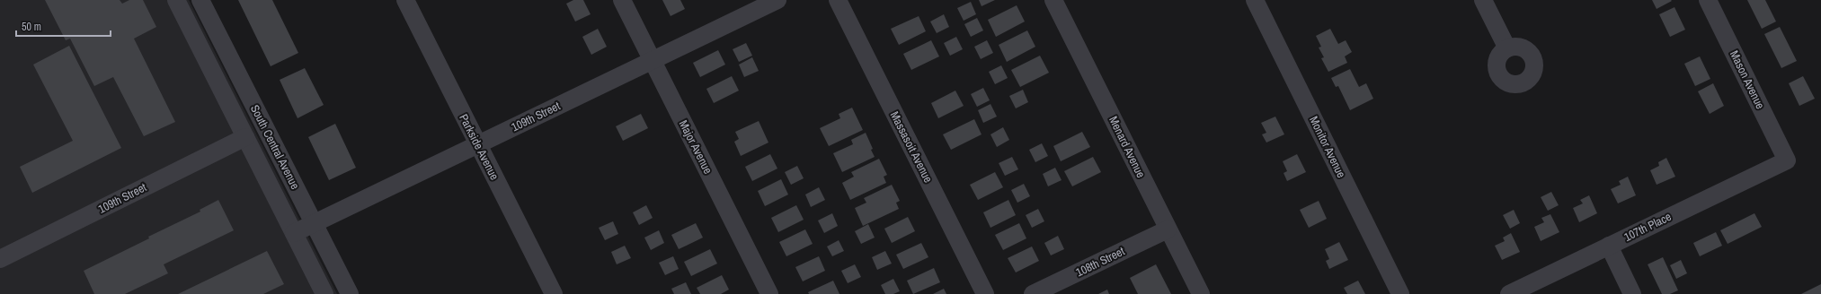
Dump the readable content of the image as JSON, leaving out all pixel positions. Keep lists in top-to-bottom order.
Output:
{
  "streets": {
    "street": [
      "Mason Avenue",
      "109th Street",
      "South Central Avenue",
      "Parkside Avenue",
      "Major Avenue",
      "Massasoit Avenue",
      "Menard Avenue",
      "Monitor Avenue",
      "107th Place",
      "108th Street"
    ]
  },
  "crossings": [
    ["Mason Avenue", "107th Place"],
    ["109th Street", "South Central Avenue"],
    ["109th Street", "Parkside Avenue"],
    ["109th Street", "Major Avenue"],
    ["Menard Avenue", "108th Street"]
  ],
  "scale_bar": "50 m"
}
